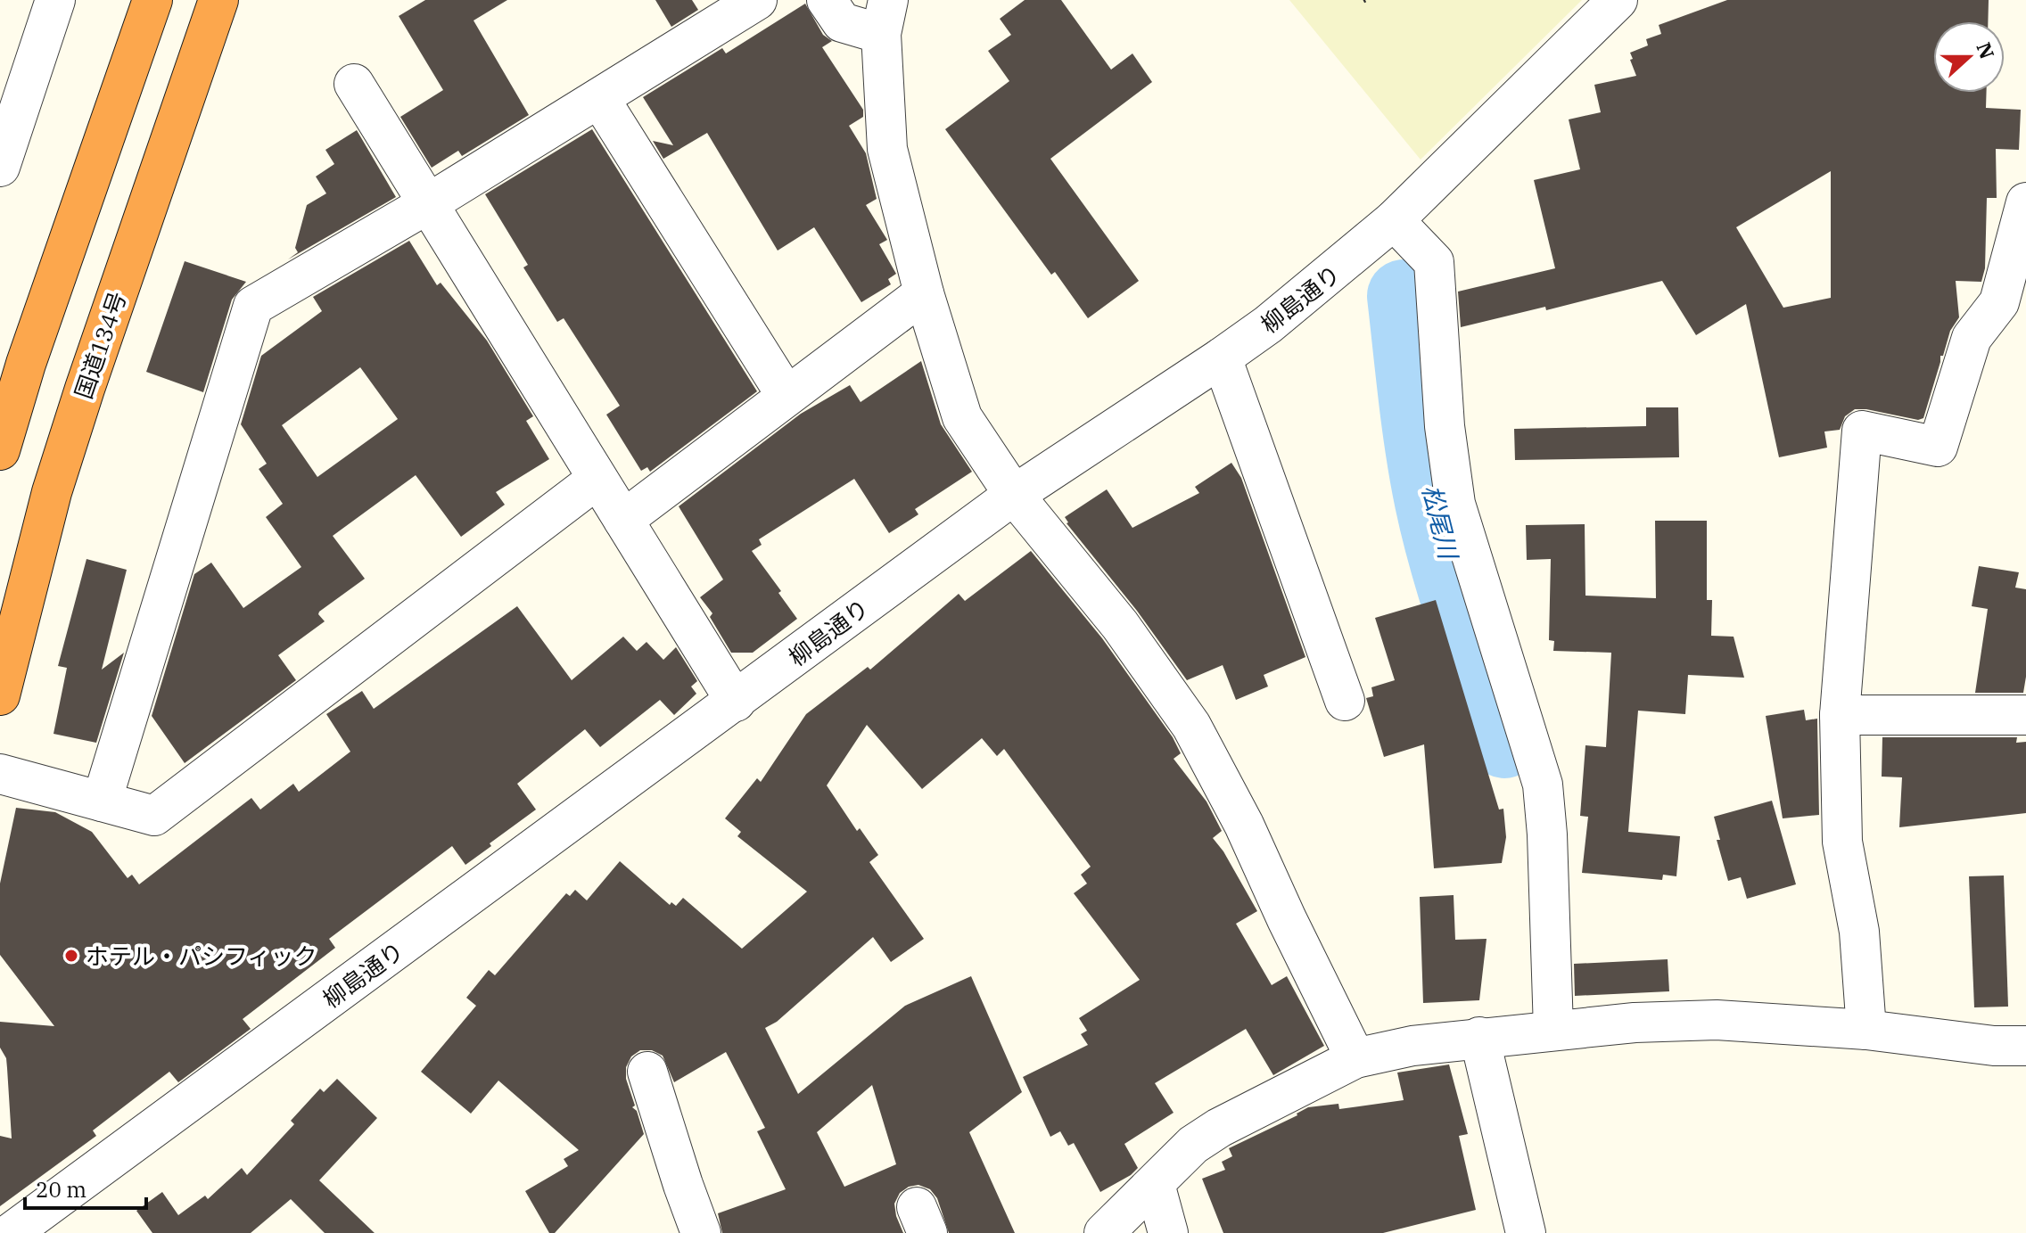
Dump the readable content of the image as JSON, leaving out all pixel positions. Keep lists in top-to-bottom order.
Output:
{
  "streets": {
    "highway": ["国道134号"],
    "street": ["柳島通り"]
  },
  "water": ["松尾川"],
  "places": ["ホテル・パシフィック"],
  "scale_bar": "20 m",
  "north": "right"
}
